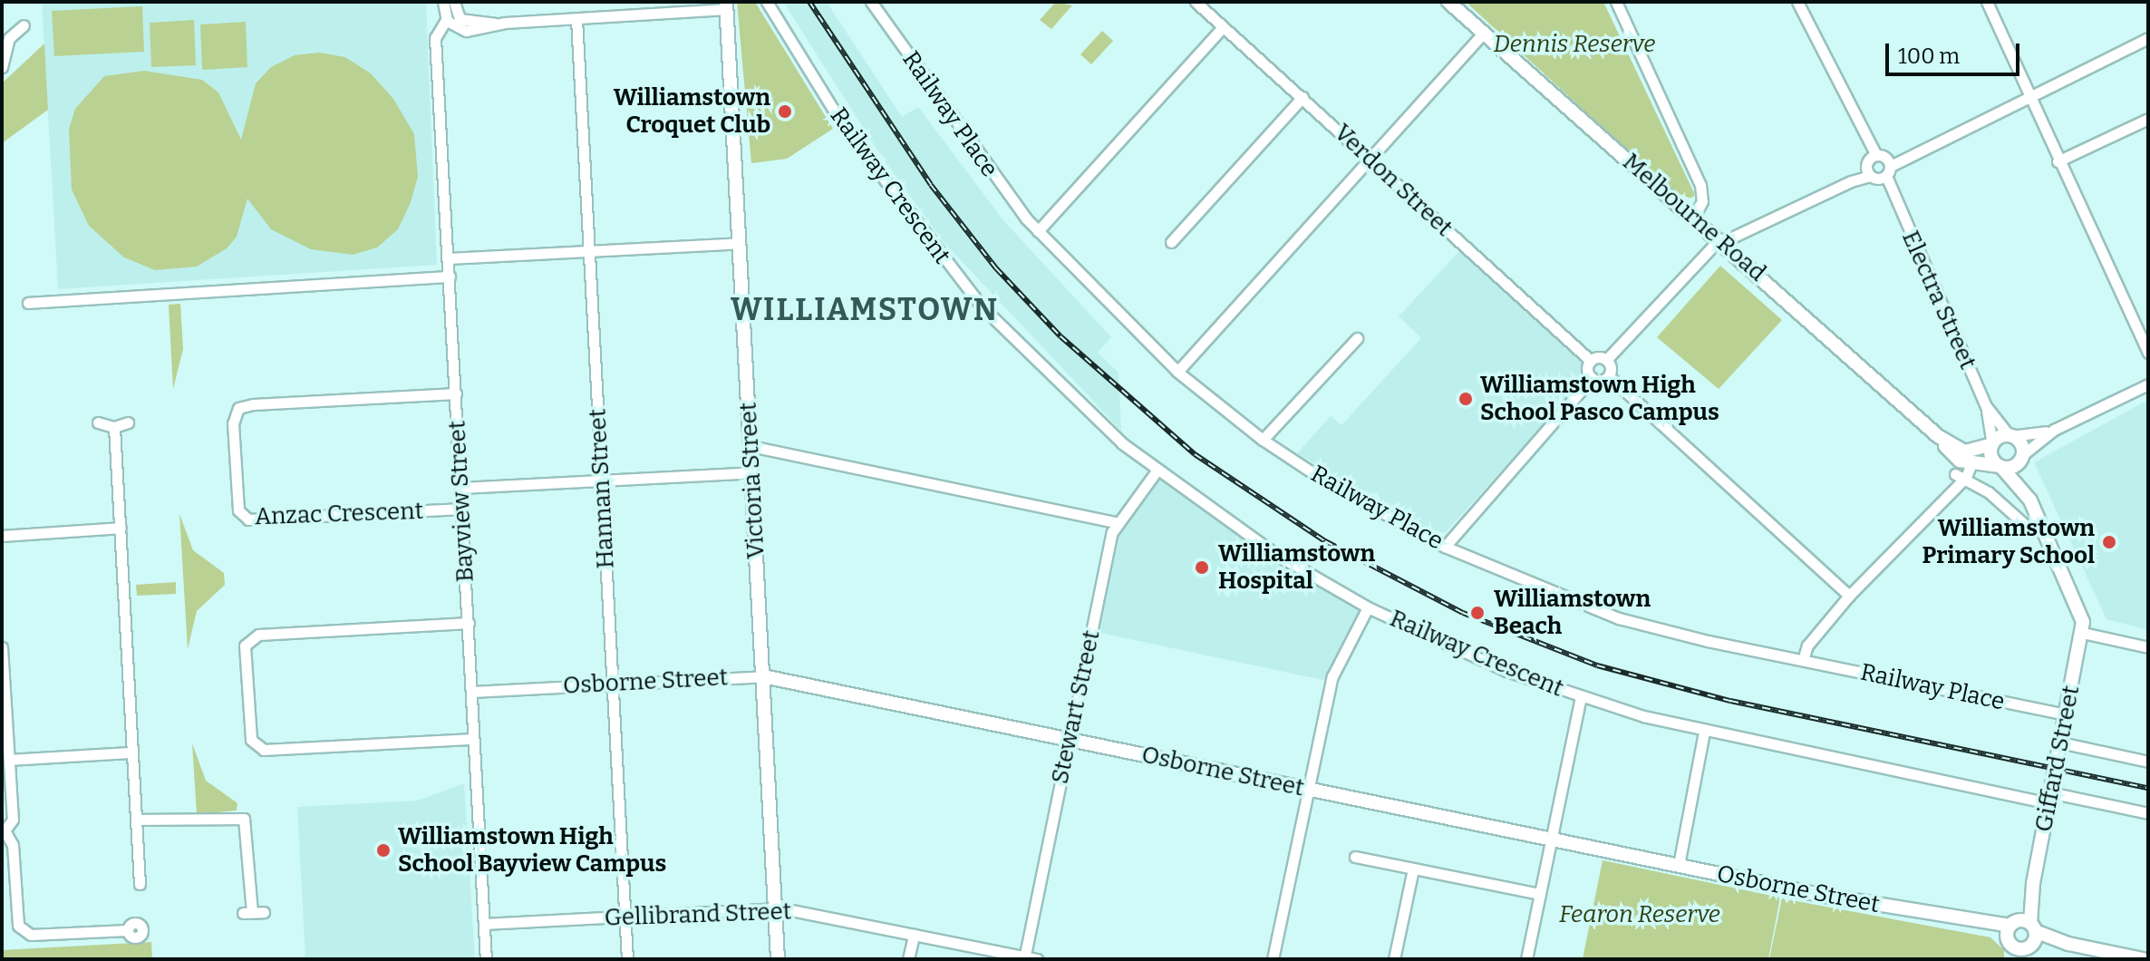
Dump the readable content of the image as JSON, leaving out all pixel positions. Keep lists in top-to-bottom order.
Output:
{
  "streets": {
    "street": [
      "Railway Place",
      "Verdon Street",
      "Railway Crescent",
      "Melbourne Road",
      "Electra Street",
      "Victoria Street",
      "Hannan Street",
      "Bayview Street",
      "Anzac Crescent",
      "Osborne Street",
      "Stewart Street",
      "Giffard Street",
      "Gellibrand Street"
    ]
  },
  "crossings": [
    ["Railway Place", "Giffard Street"],
    ["Railway Crescent", "Stewart Street"],
    ["Railway Crescent", "Giffard Street"],
    ["Victoria Street", "Osborne Street"],
    ["Victoria Street", "Gellibrand Street"],
    ["Hannan Street", "Osborne Street"],
    ["Hannan Street", "Gellibrand Street"],
    ["Bayview Street", "Anzac Crescent"],
    ["Bayview Street", "Osborne Street"],
    ["Bayview Street", "Gellibrand Street"],
    ["Osborne Street", "Stewart Street"],
    ["Osborne Street", "Giffard Street"],
    ["Stewart Street", "Gellibrand Street"]
  ],
  "districts": ["WILLIAMSTOWN"],
  "parks": ["Dennis Reserve", "Fearon Reserve"],
  "places": [
    "Williamstown Croquet Club",
    "Williamstown High School Pasco Campus",
    "Williamstown Primary School",
    "Williamstown Hospital",
    "Williamstown Beach",
    "Williamstown High School Bayview Campus"
  ],
  "scale_bar": "100 m"
}
